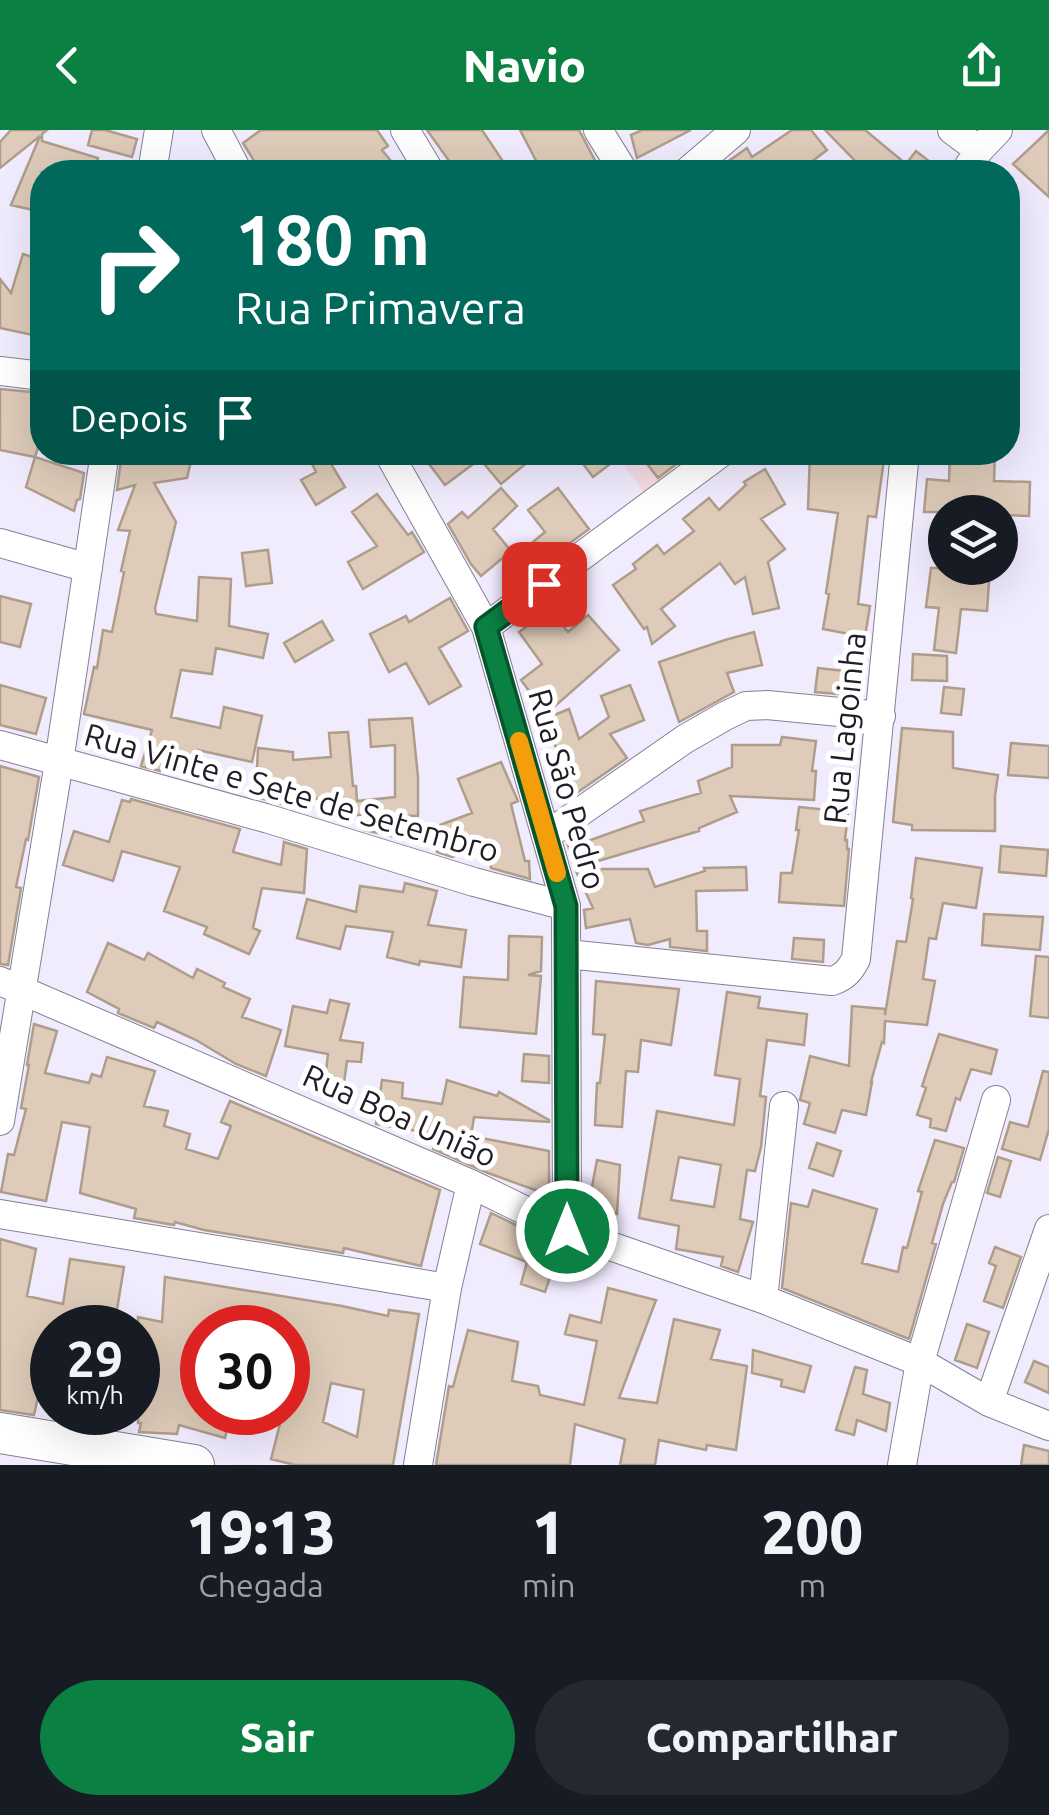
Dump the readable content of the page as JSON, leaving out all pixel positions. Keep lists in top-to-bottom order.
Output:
{
  "streets": {
    "street": [
      "Rua Lagoinha",
      "Rua São Pedro",
      "Rua Vinte e Sete de Setembro",
      "Rua Boa União"
    ]
  },
  "crossings": [
    ["Rua Lagoinha", "Rua São Pedro"],
    ["Rua São Pedro", "Rua Vinte e Sete de Setembro"],
    ["Rua São Pedro", "Rua Boa União"]
  ],
  "page": {
    "header": "Navio",
    "turn": ["180 m", "Rua Primavera"],
    "then": "Depois",
    "speed": "29 km/h",
    "limit": "30",
    "eta": [
      "19:13",
      "Chegada",
      "1",
      "min",
      "200",
      "m"
    ],
    "buttons": ["Sair", "Compartilhar"]
  }
}
